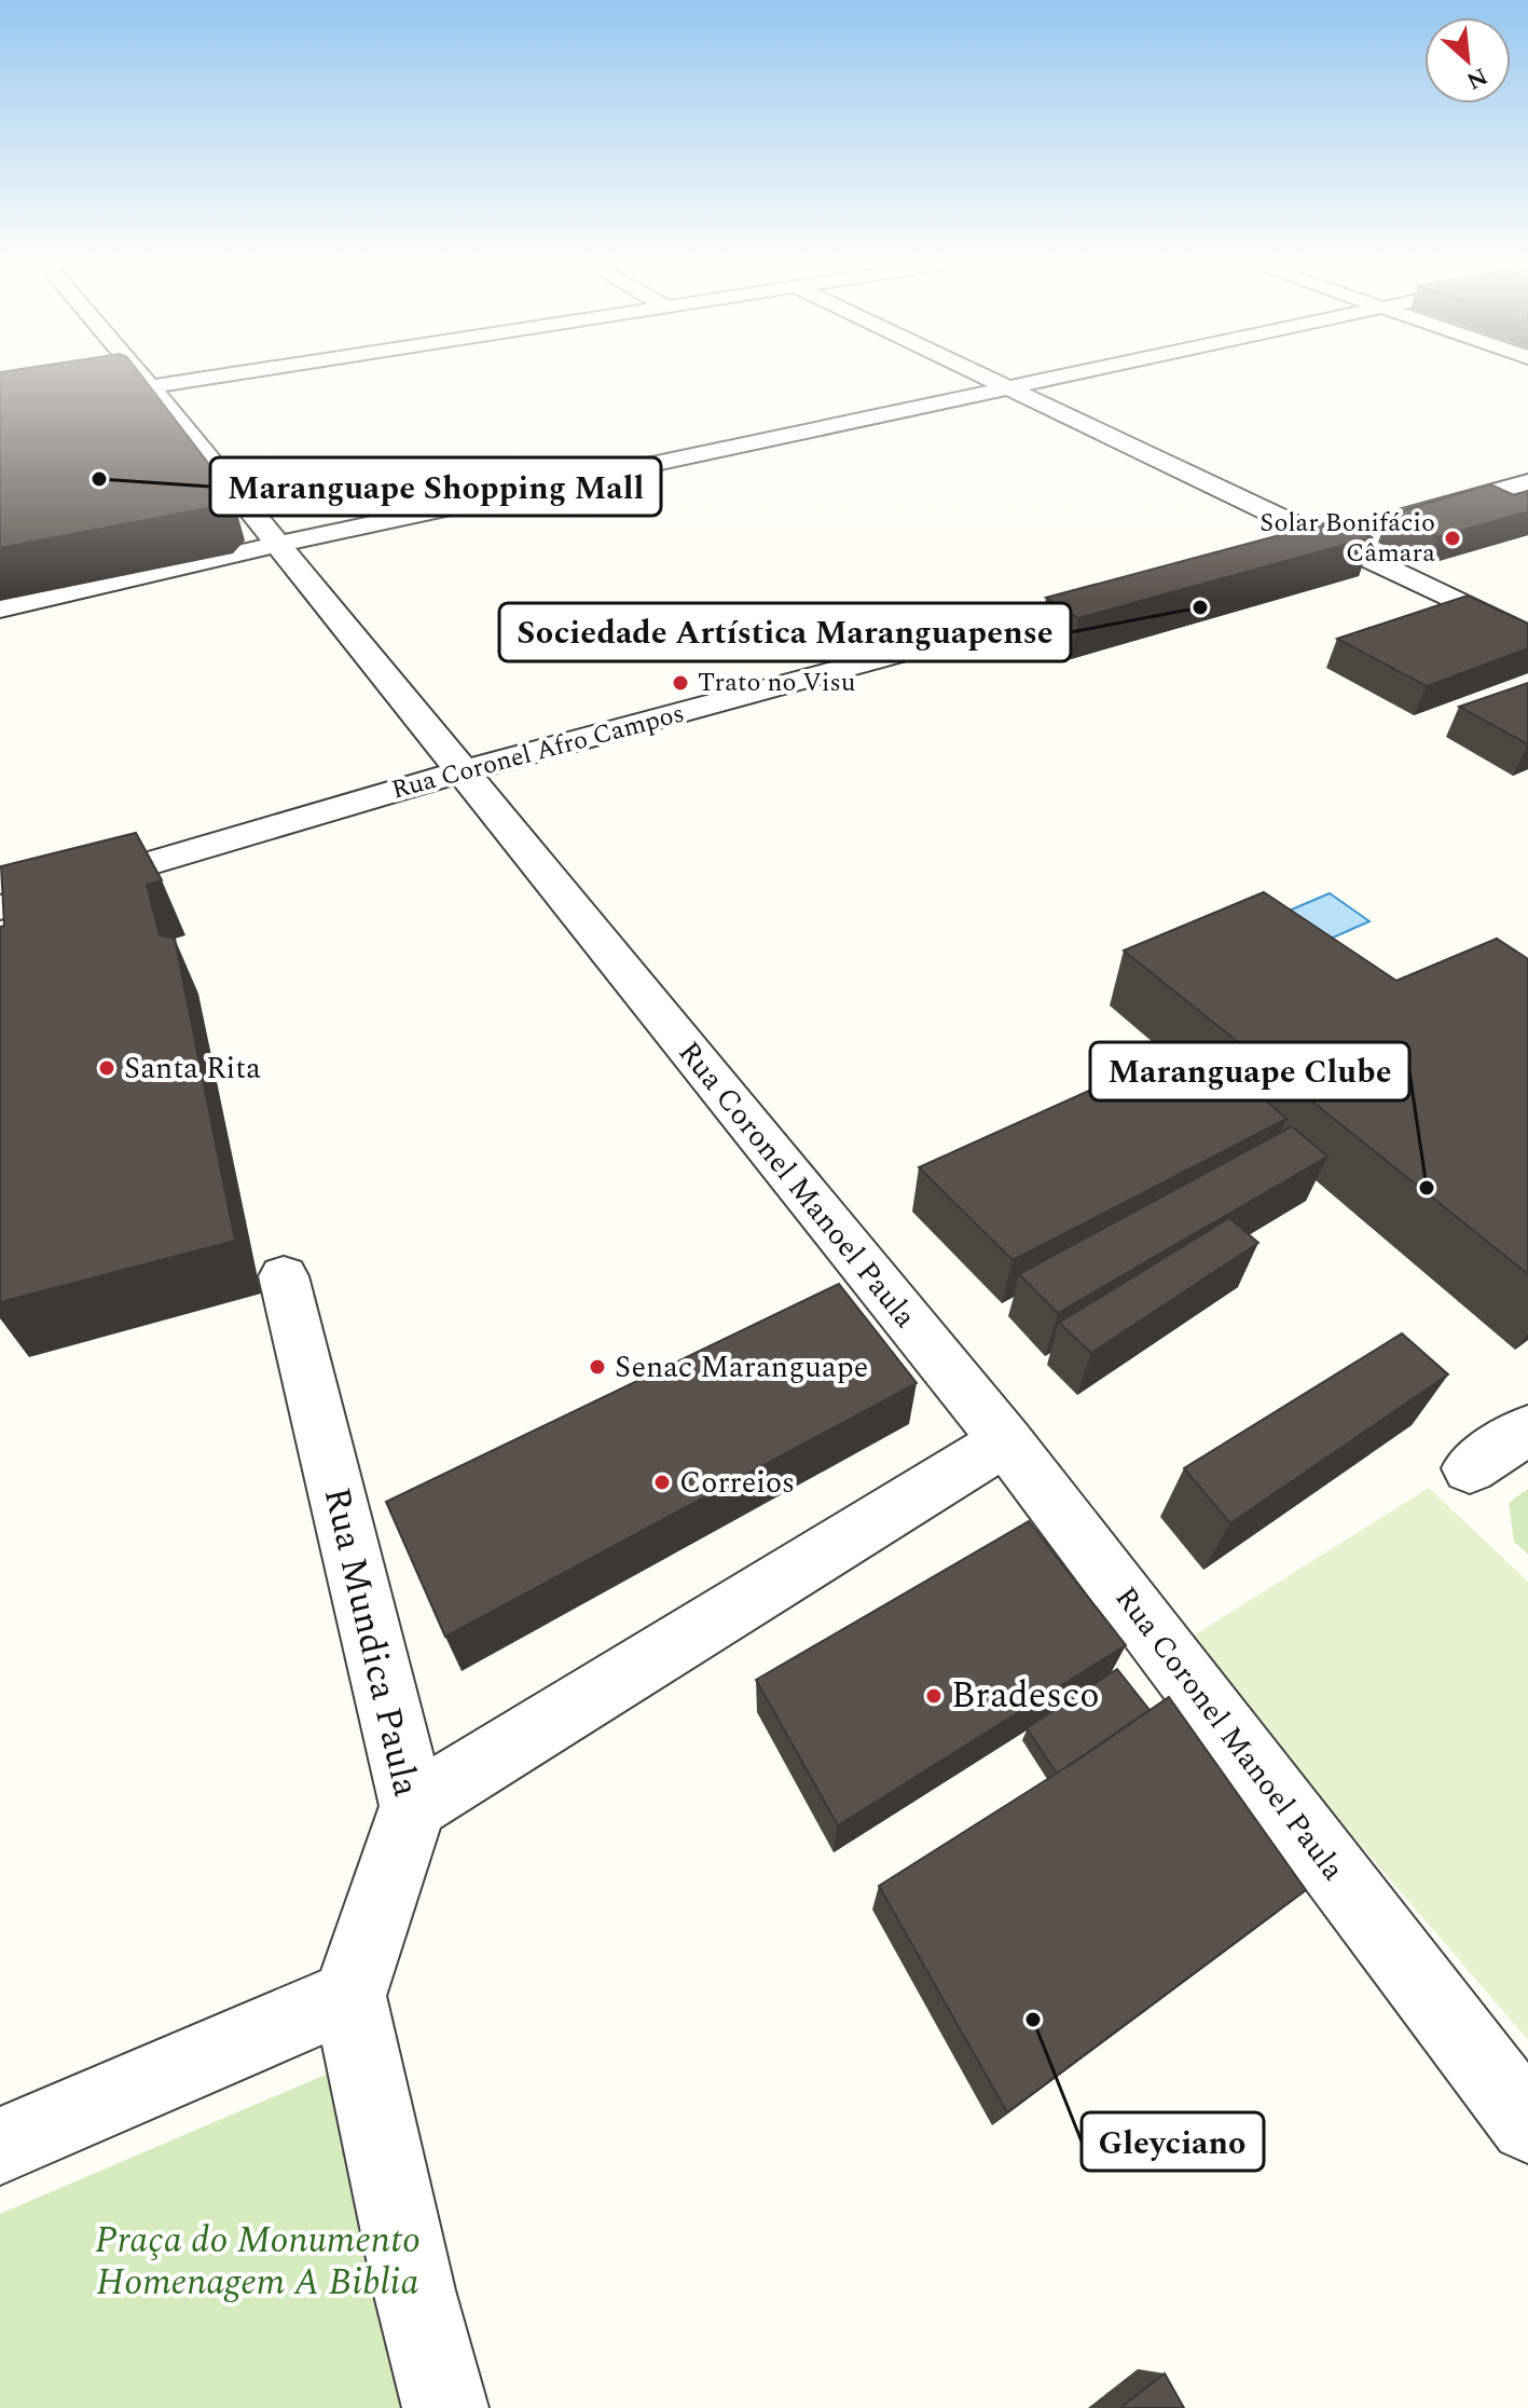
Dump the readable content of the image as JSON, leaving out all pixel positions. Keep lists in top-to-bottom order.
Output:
{
  "streets": {
    "street": ["Rua Coronel Afro Campos", "Rua Coronel Manoel Paula", "Rua Mundica Paula"]
  },
  "crossings": [
    ["Rua Coronel Afro Campos", "Rua Coronel Manoel Paula"]
  ],
  "parks": ["Praça do Monumento Homenagem A Biblia"],
  "places": [
    "Maranguape Shopping Mall",
    "Solar Bonifácio Câmara",
    "Sociedade Artística Maranguapense",
    "Trato no Visu",
    "Santa Rita",
    "Maranguape Clube",
    "Senac Maranguape",
    "Correios",
    "Bradesco",
    "Gleyciano"
  ],
  "north": "bottom right"
}
